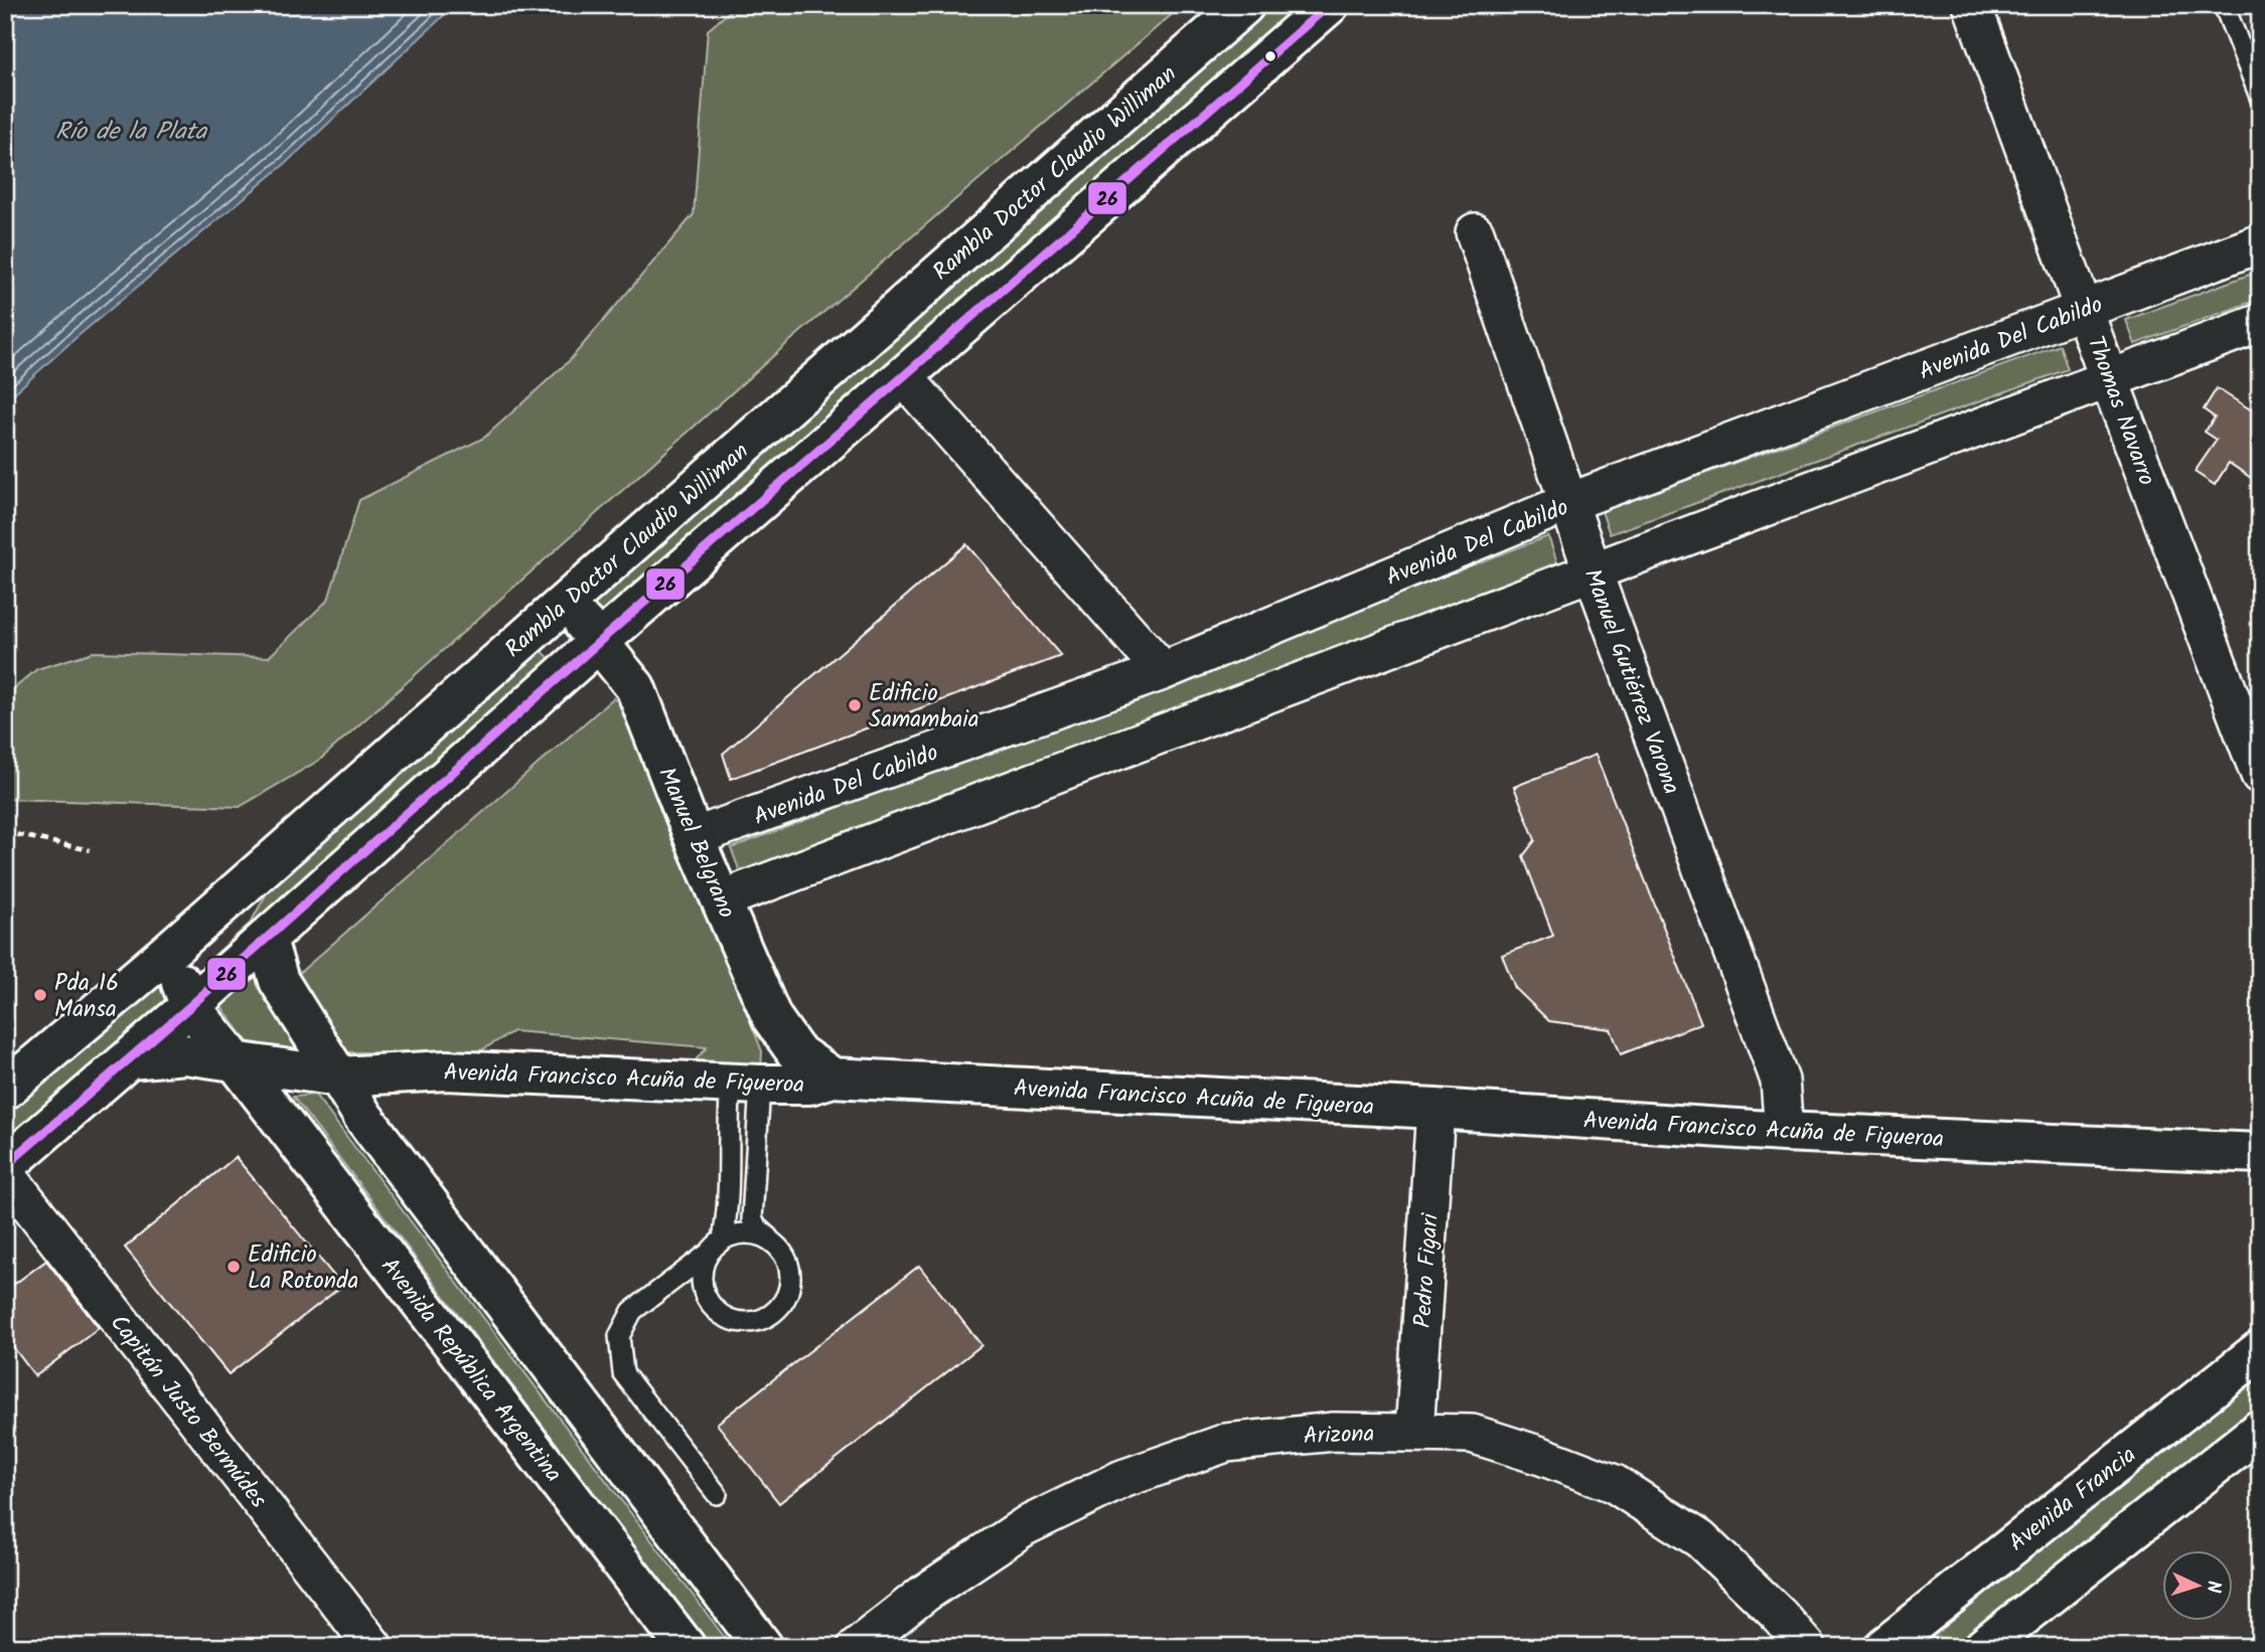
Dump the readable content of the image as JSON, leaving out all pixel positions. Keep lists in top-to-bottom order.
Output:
{
  "streets": {
    "street": [
      "Rambla Doctor Claudio Williman",
      "Avenida Del Cabildo",
      "Thomas Navarro",
      "Manuel Gutiérrez Varona",
      "Manuel Belgrano",
      "Avenida Francisco Acuña de Figueroa",
      "Pedro Figari",
      "Avenida República Argentina",
      "Capitán Justo Bermúdes",
      "Arizona",
      "Avenida Francia"
    ]
  },
  "crossings": [
    ["Rambla Doctor Claudio Williman", "Manuel Belgrano"],
    ["Rambla Doctor Claudio Williman", "Avenida República Argentina"],
    ["Avenida Del Cabildo", "Thomas Navarro"],
    ["Avenida Del Cabildo", "Manuel Gutiérrez Varona"],
    ["Avenida Del Cabildo", "Manuel Belgrano"],
    ["Manuel Gutiérrez Varona", "Avenida Francisco Acuña de Figueroa"],
    ["Manuel Belgrano", "Avenida Francisco Acuña de Figueroa"],
    ["Avenida Francisco Acuña de Figueroa", "Pedro Figari"],
    ["Avenida Francisco Acuña de Figueroa", "Avenida República Argentina"],
    ["Pedro Figari", "Arizona"]
  ],
  "water": ["Río de la Plata"],
  "places": ["Edificio Samambaia", "Pda 16 Mansa", "Edificio La Rotonda"],
  "lines": ["transit line 26"],
  "north": "right"
}
